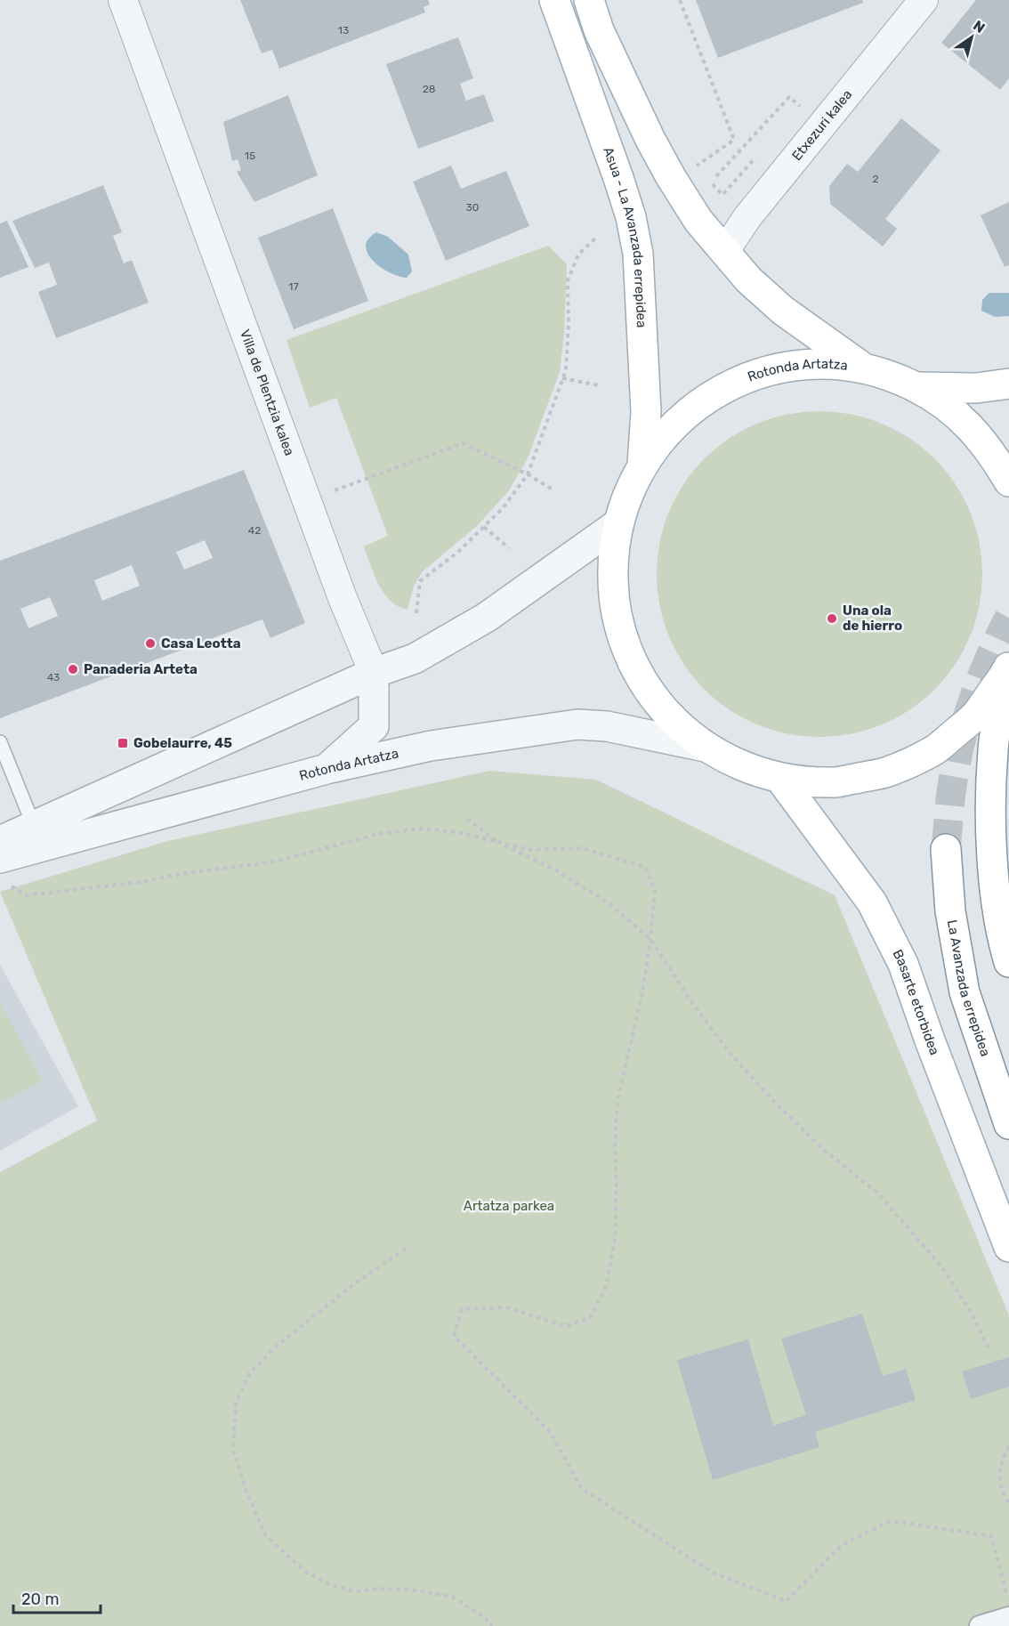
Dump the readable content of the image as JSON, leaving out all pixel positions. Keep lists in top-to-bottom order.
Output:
{
  "streets": {
    "main road": [
      "Asua - La Avanzada errepidea",
      "Rotonda Artatza",
      "La Avanzada errepidea",
      "Basarte etorbidea"
    ],
    "street": ["Etxezuri kalea", "Villa de Plentzia kalea"]
  },
  "crossings": [
    ["Asua - La Avanzada errepidea", "Rotonda Artatza"],
    ["Rotonda Artatza", "Villa de Plentzia kalea"],
    ["Rotonda Artatza", "Basarte etorbidea"]
  ],
  "parks": ["Artatza parkea"],
  "places": {
    "other": ["Una ola de hierro", "Casa Leotta", "Panaderia Arteta"],
    "transit": ["Gobelaurre, 45"]
  },
  "house_numbers": [
    "13",
    "28",
    "15",
    "2",
    "30",
    "17",
    "42",
    "43"
  ],
  "scale_bar": "20 m",
  "north": "top right"
}
